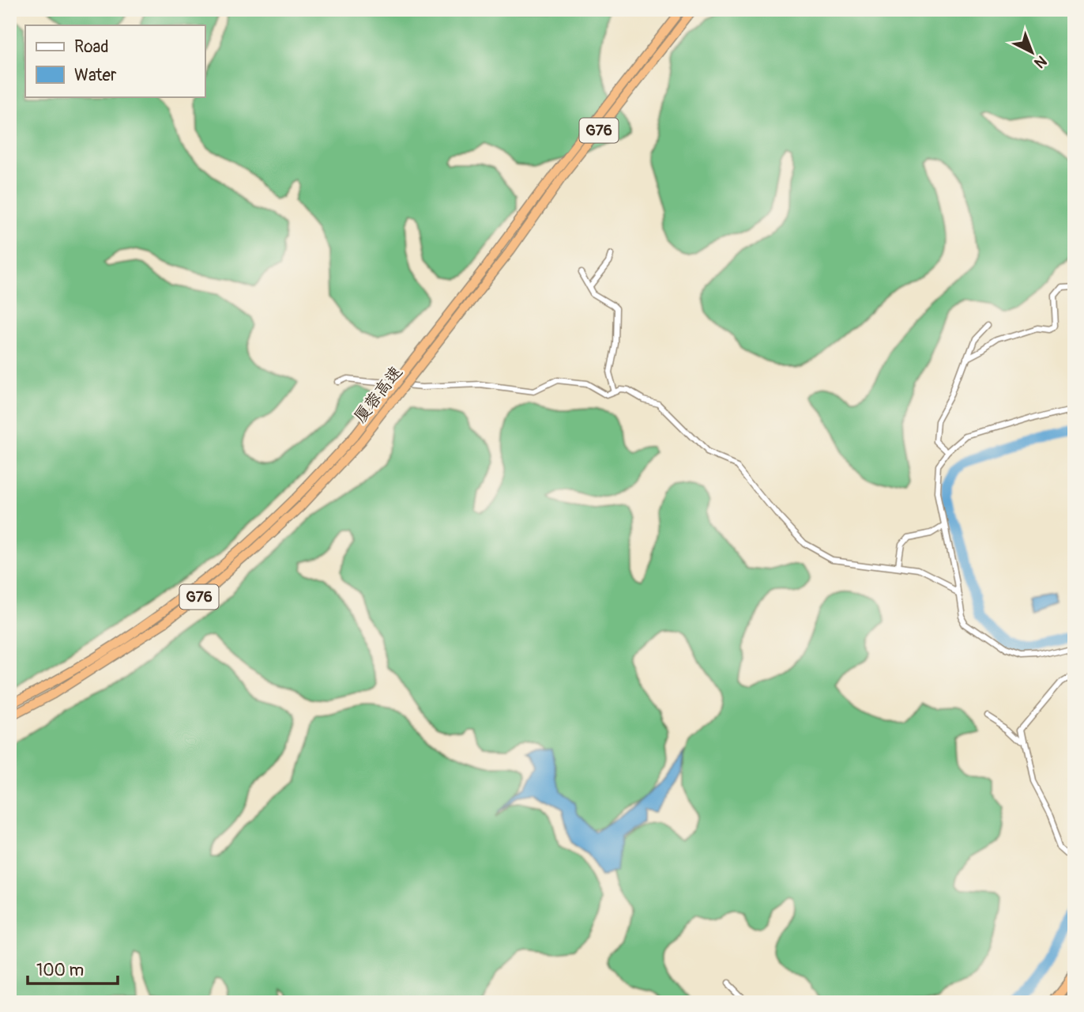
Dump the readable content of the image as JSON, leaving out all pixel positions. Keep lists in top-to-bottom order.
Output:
{
  "streets": {
    "highway": ["G76", "厦蓉高速"]
  },
  "legend": ["Road", "Water"],
  "scale_bar": "100 m",
  "north": "bottom right"
}
